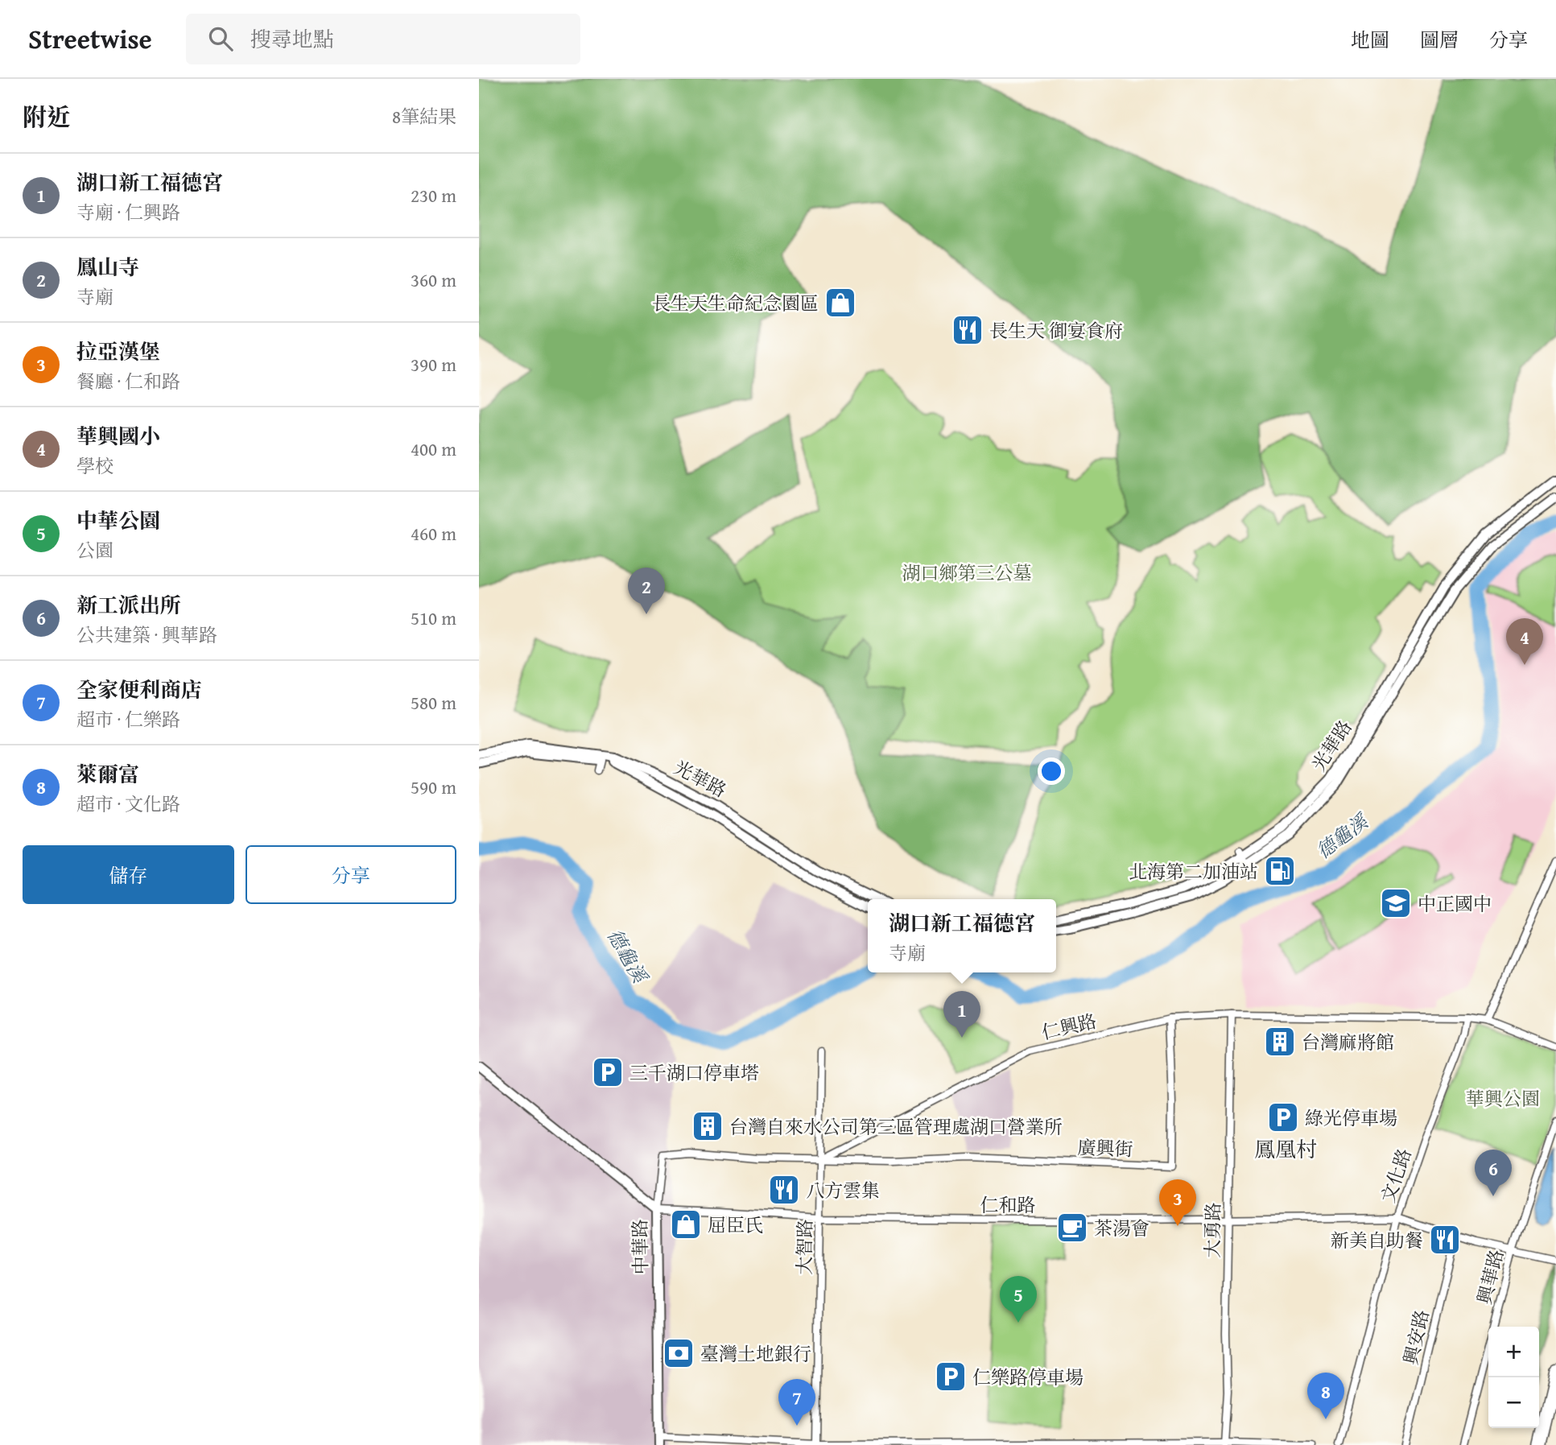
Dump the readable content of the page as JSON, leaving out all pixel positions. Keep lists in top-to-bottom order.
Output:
{
  "streets": {
    "street": [
      "光華路",
      "仁興路",
      "廣興街",
      "文化路",
      "仁和路",
      "大勇路",
      "中華路",
      "大智路",
      "興華路",
      "興安路"
    ]
  },
  "crossings": [
    ["仁興路", "廣興街"],
    ["仁興路", "文化路"],
    ["仁興路", "仁和路"],
    ["仁興路", "大勇路"],
    ["仁興路", "中華路"],
    ["仁興路", "大智路"],
    ["廣興街", "大智路"],
    ["文化路", "仁和路"],
    ["仁和路", "大勇路"],
    ["仁和路", "中華路"],
    ["仁和路", "大智路"],
    ["仁和路", "興華路"],
    ["仁和路", "興安路"]
  ],
  "districts": ["鳳凰村"],
  "water": ["德龜溪"],
  "parks": ["湖口鄉第三公墓", "華興公園"],
  "places": {
    "shop": ["長生天生命紀念園區", "屈臣氏"],
    "restaurant": ["長生天 御宴食府", "八方雲集", "新美自助餐"],
    "fuel station": ["北海第二加油站"],
    "school or university": ["中正國中"],
    "building": ["台灣麻將館", "台灣自來水公司第三區管理處湖口營業所"],
    "parking": ["三千湖口停車塔", "綠光停車場", "仁樂路停車場"],
    "cafe": ["茶湯會"],
    "bank": ["臺灣土地銀行"]
  },
  "page": {
    "header": "Streetwise",
    "search": "搜尋地點",
    "nav": ["地圖", "圖層", "分享"],
    "heading": ["附近", "8筆結果"],
    "list": [
      {
        "mark": "1",
        "name": "湖口新工福德宮",
        "note": "寺廟 · 仁興路",
        "value": "230 m"
      },
      {
        "mark": "2",
        "name": "鳳山寺",
        "note": "寺廟",
        "value": "360 m"
      },
      {
        "mark": "3",
        "name": "拉亞漢堡",
        "note": "餐廳 · 仁和路",
        "value": "390 m"
      },
      {
        "mark": "4",
        "name": "華興國小",
        "note": "學校",
        "value": "400 m"
      },
      {
        "mark": "5",
        "name": "中華公園",
        "note": "公園",
        "value": "460 m"
      },
      {
        "mark": "6",
        "name": "新工派出所",
        "note": "公共建築 · 興華路",
        "value": "510 m"
      },
      {
        "mark": "7",
        "name": "全家便利商店",
        "note": "超市 · 仁樂路",
        "value": "580 m"
      },
      {
        "mark": "8",
        "name": "萊爾富",
        "note": "超市 · 文化路",
        "value": "590 m"
      }
    ],
    "pins": [
      "2",
      "4",
      "1",
      "6",
      "3",
      "5",
      "8",
      "7"
    ],
    "buttons": ["儲存", "分享"],
    "popup": ["湖口新工福德宮", "寺廟"],
    "map_buttons": ["+", "−"]
  }
}
